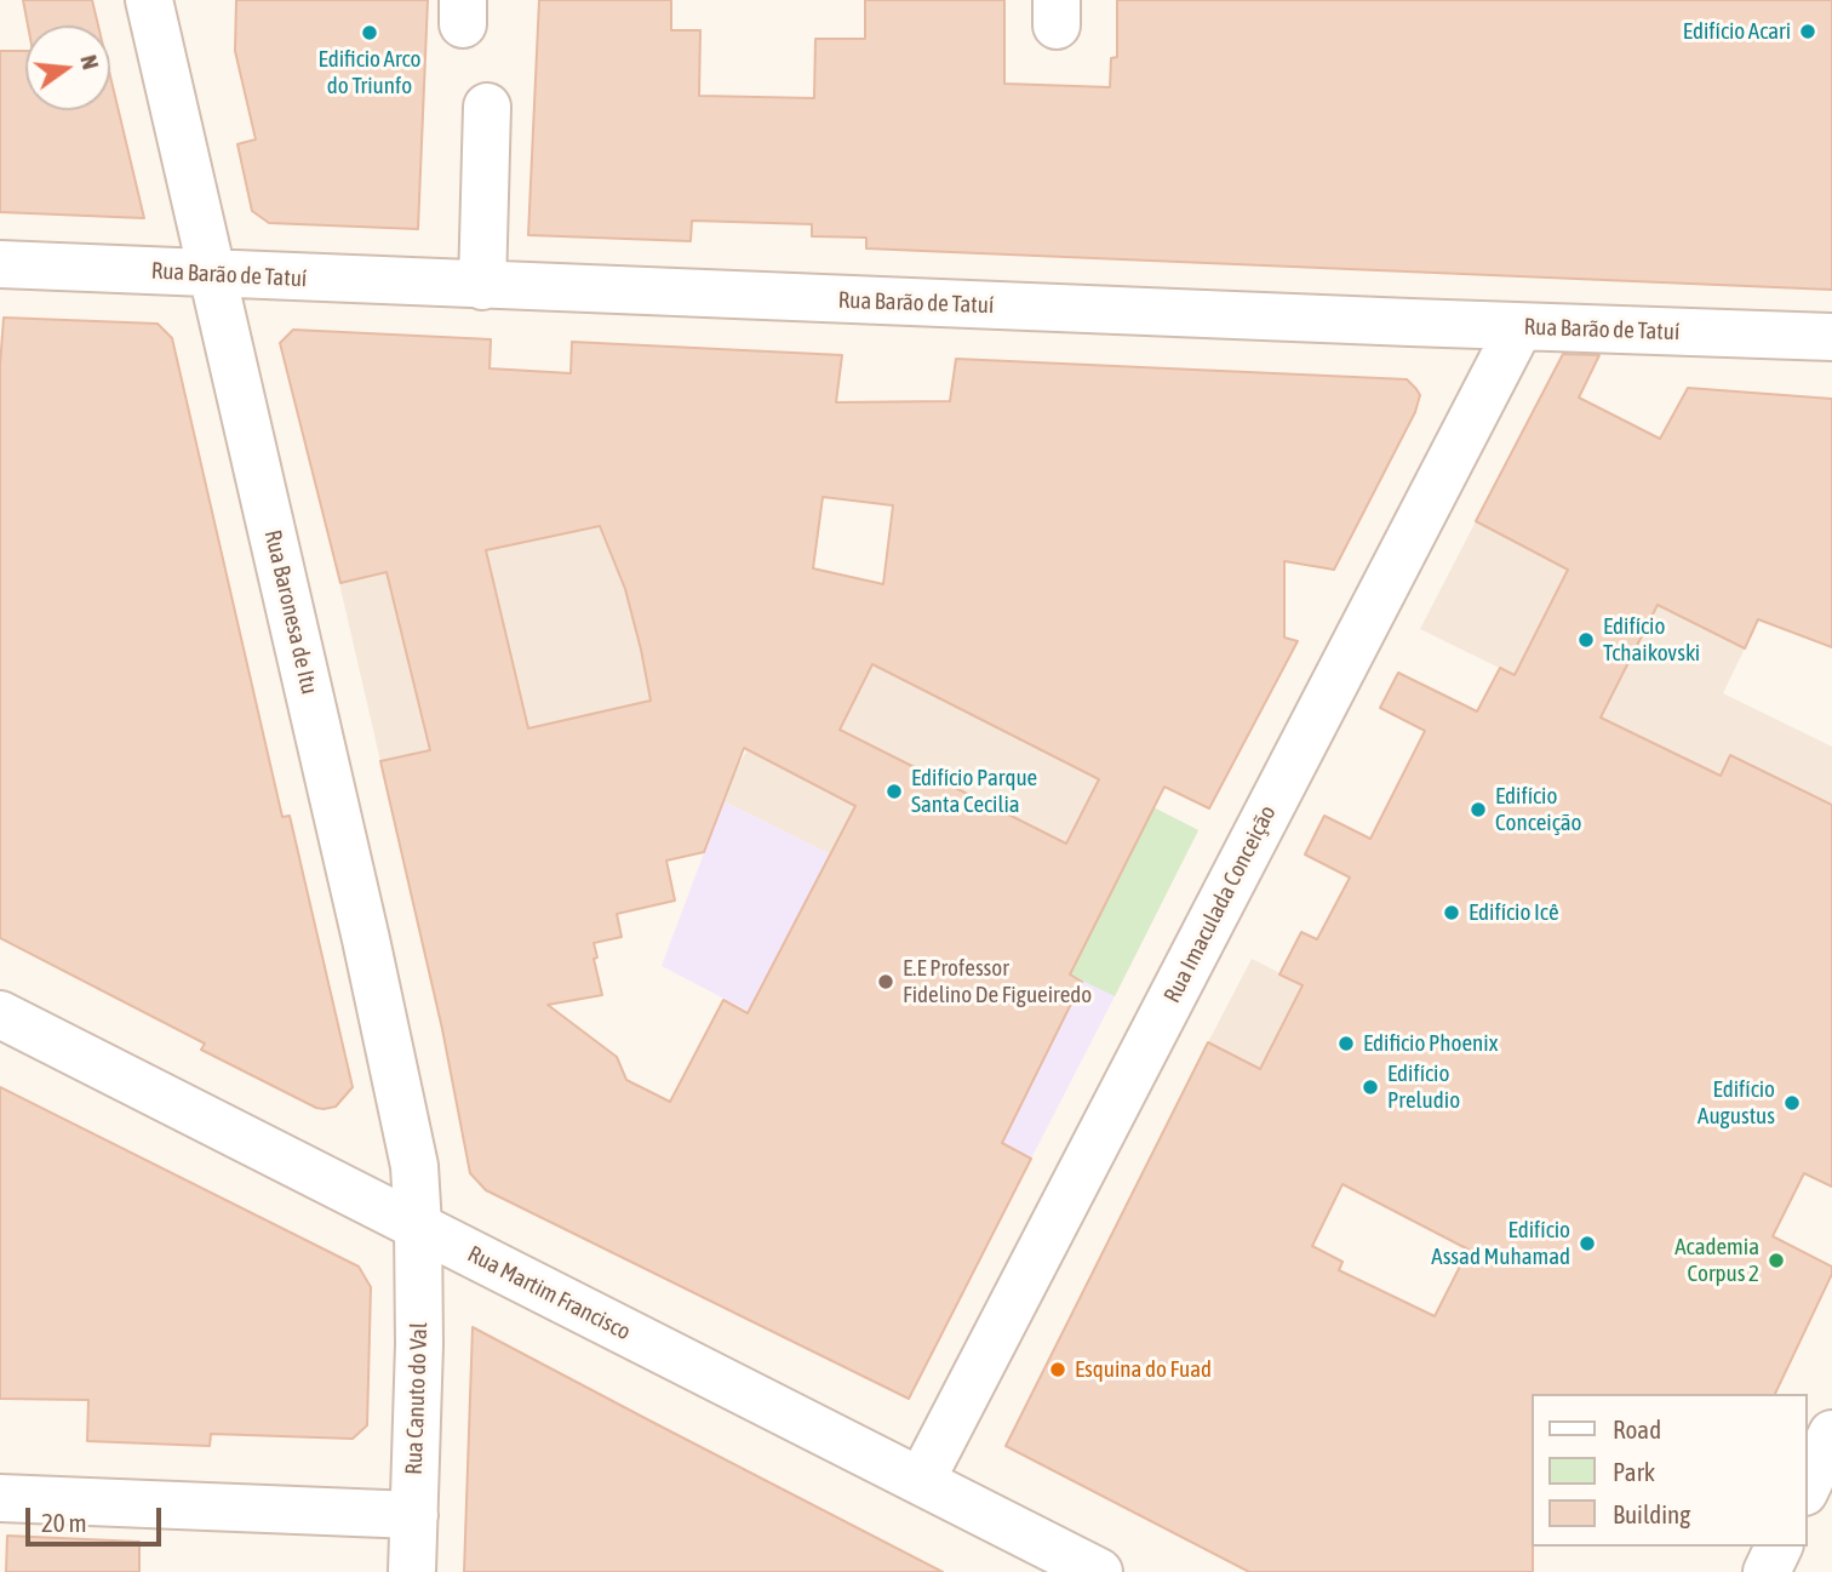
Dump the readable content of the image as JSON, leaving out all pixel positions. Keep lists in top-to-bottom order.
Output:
{
  "streets": {
    "street": [
      "Rua Barão de Tatuí",
      "Rua Baronesa de Itu",
      "Rua Imaculada Conceição",
      "Rua Martim Francisco",
      "Rua Canuto do Val"
    ]
  },
  "crossings": [
    ["Rua Barão de Tatuí", "Rua Baronesa de Itu"],
    ["Rua Barão de Tatuí", "Rua Imaculada Conceição"],
    ["Rua Baronesa de Itu", "Rua Martim Francisco"],
    ["Rua Baronesa de Itu", "Rua Canuto do Val"],
    ["Rua Imaculada Conceição", "Rua Martim Francisco"],
    ["Rua Martim Francisco", "Rua Canuto do Val"]
  ],
  "places": [
    "Edifício Acari",
    "Edificio Arco do Triunfo",
    "Edifício Tchaikovski",
    "Edifício Parque Santa Cecilia",
    "Edifício Conceição",
    "Edifício Icê",
    "E.E Professor Fidelino De Figueiredo",
    "Edificio Phoenix",
    "Edifício Preludio",
    "Edifício Augustus",
    "Edifício Assad Muhamad",
    "Academia Corpus 2",
    "Esquina do Fuad"
  ],
  "legend": ["Road", "Park", "Building"],
  "scale_bar": "20 m",
  "north": "right"
}
